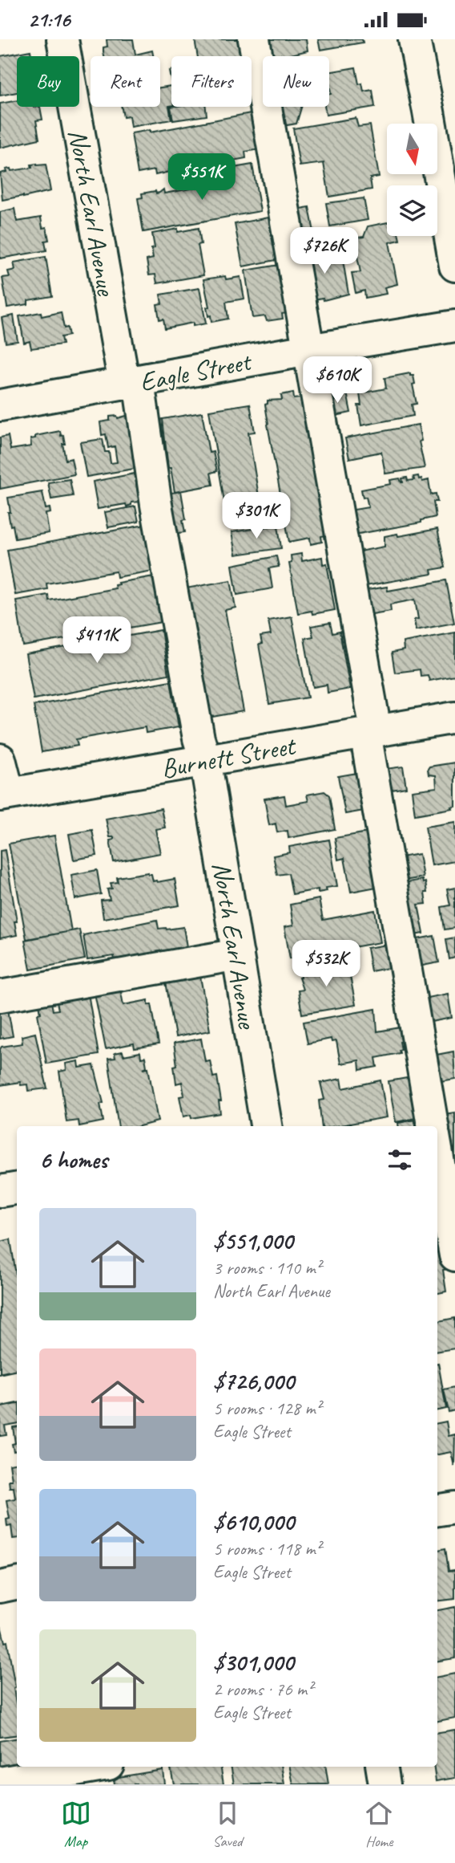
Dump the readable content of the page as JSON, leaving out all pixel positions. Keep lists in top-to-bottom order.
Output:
{
  "streets": {
    "street": ["North Earl Avenue", "Eagle Street", "Burnett Street"]
  },
  "crossings": [
    ["North Earl Avenue", "Eagle Street"],
    ["North Earl Avenue", "Burnett Street"]
  ],
  "north": "bottom",
  "page": {
    "status": "21:16",
    "chip": [
      "Buy",
      "Rent",
      "Filters",
      "New"
    ],
    "price": [
      "$551K",
      "$726K",
      "$610K",
      "$301K",
      "$411K",
      "$532K"
    ],
    "heading": "6 homes",
    "list": [
      {
        "name": "$551,000",
        "note": "3 rooms · 110 m² · North Earl Avenue"
      },
      {
        "name": "$726,000",
        "note": "5 rooms · 128 m² · Eagle Street"
      },
      {
        "name": "$610,000",
        "note": "5 rooms · 118 m² · Eagle Street"
      },
      {
        "name": "$301,000",
        "note": "2 rooms · 76 m² · Eagle Street"
      }
    ],
    "tabs": ["Map", "Saved", "Home"]
  }
}
